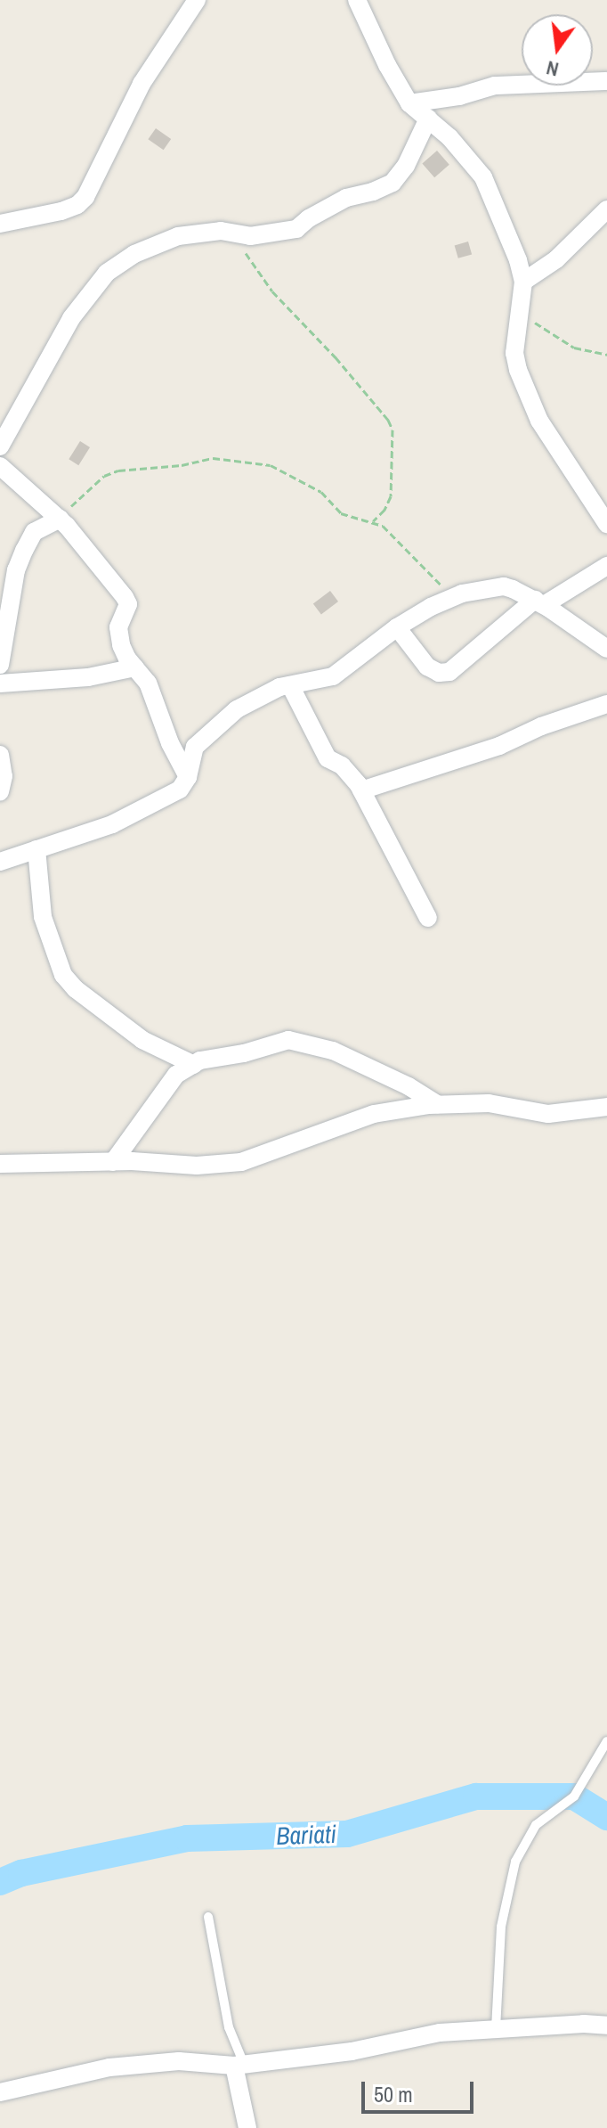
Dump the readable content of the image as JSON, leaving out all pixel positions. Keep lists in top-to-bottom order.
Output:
{
  "water": ["Bariati"],
  "scale_bar": "50 m",
  "north": "bottom"
}
